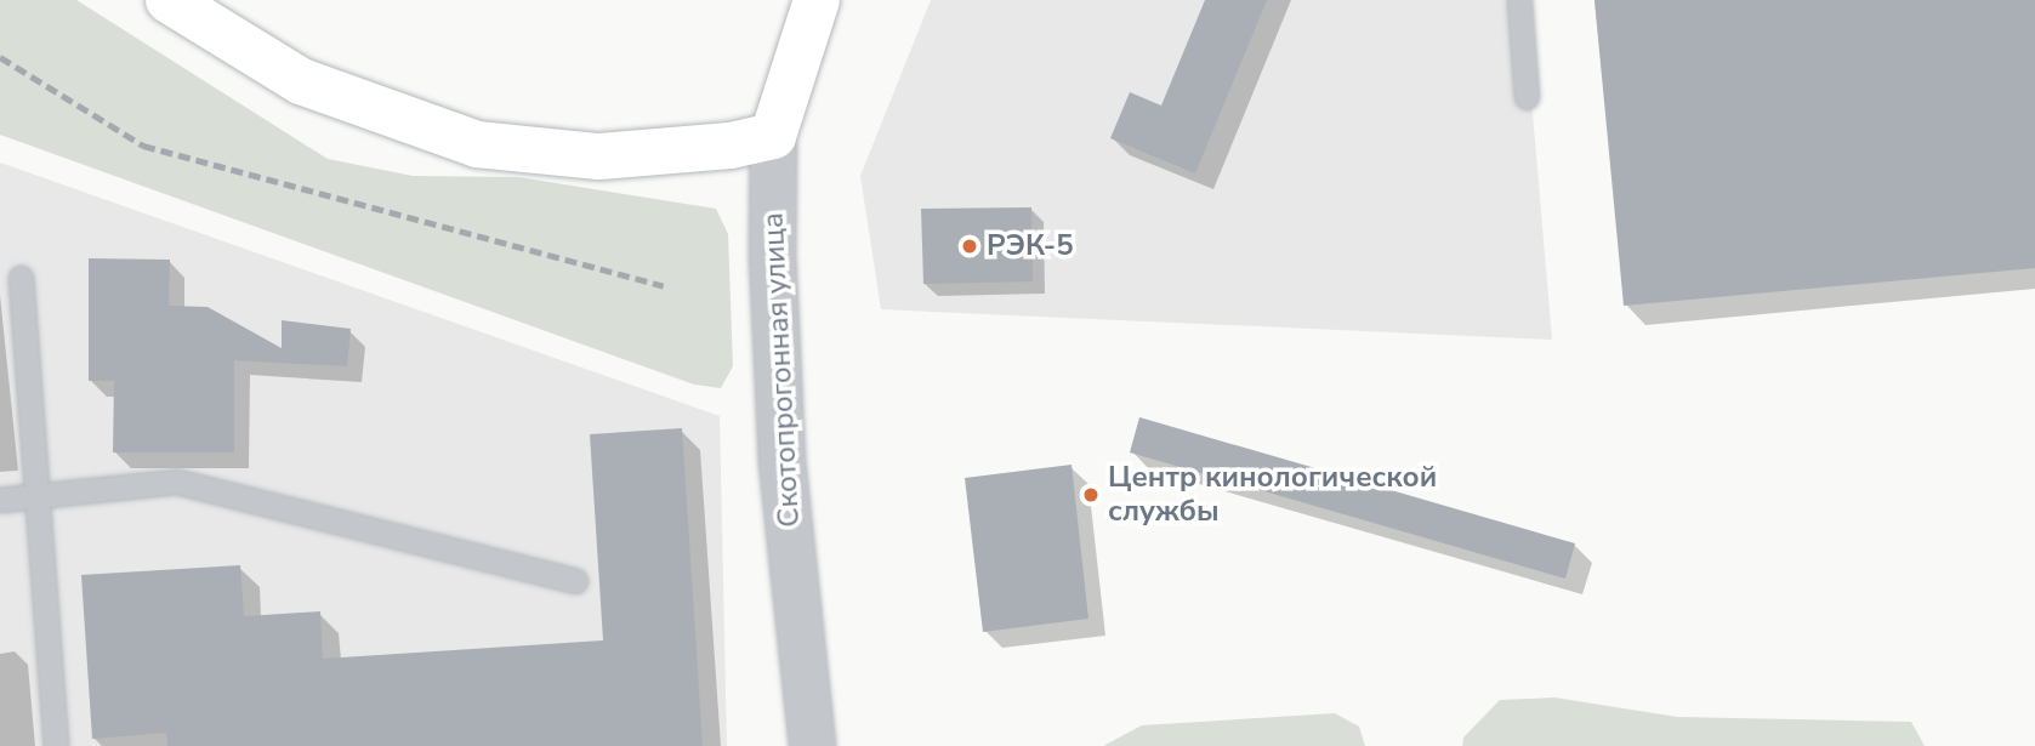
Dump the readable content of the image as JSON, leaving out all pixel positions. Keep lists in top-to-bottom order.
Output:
{
  "streets": {
    "street": ["Скотопрогонная улица"]
  },
  "places": ["РЭК-5", "Центр кинологической службы"]
}
